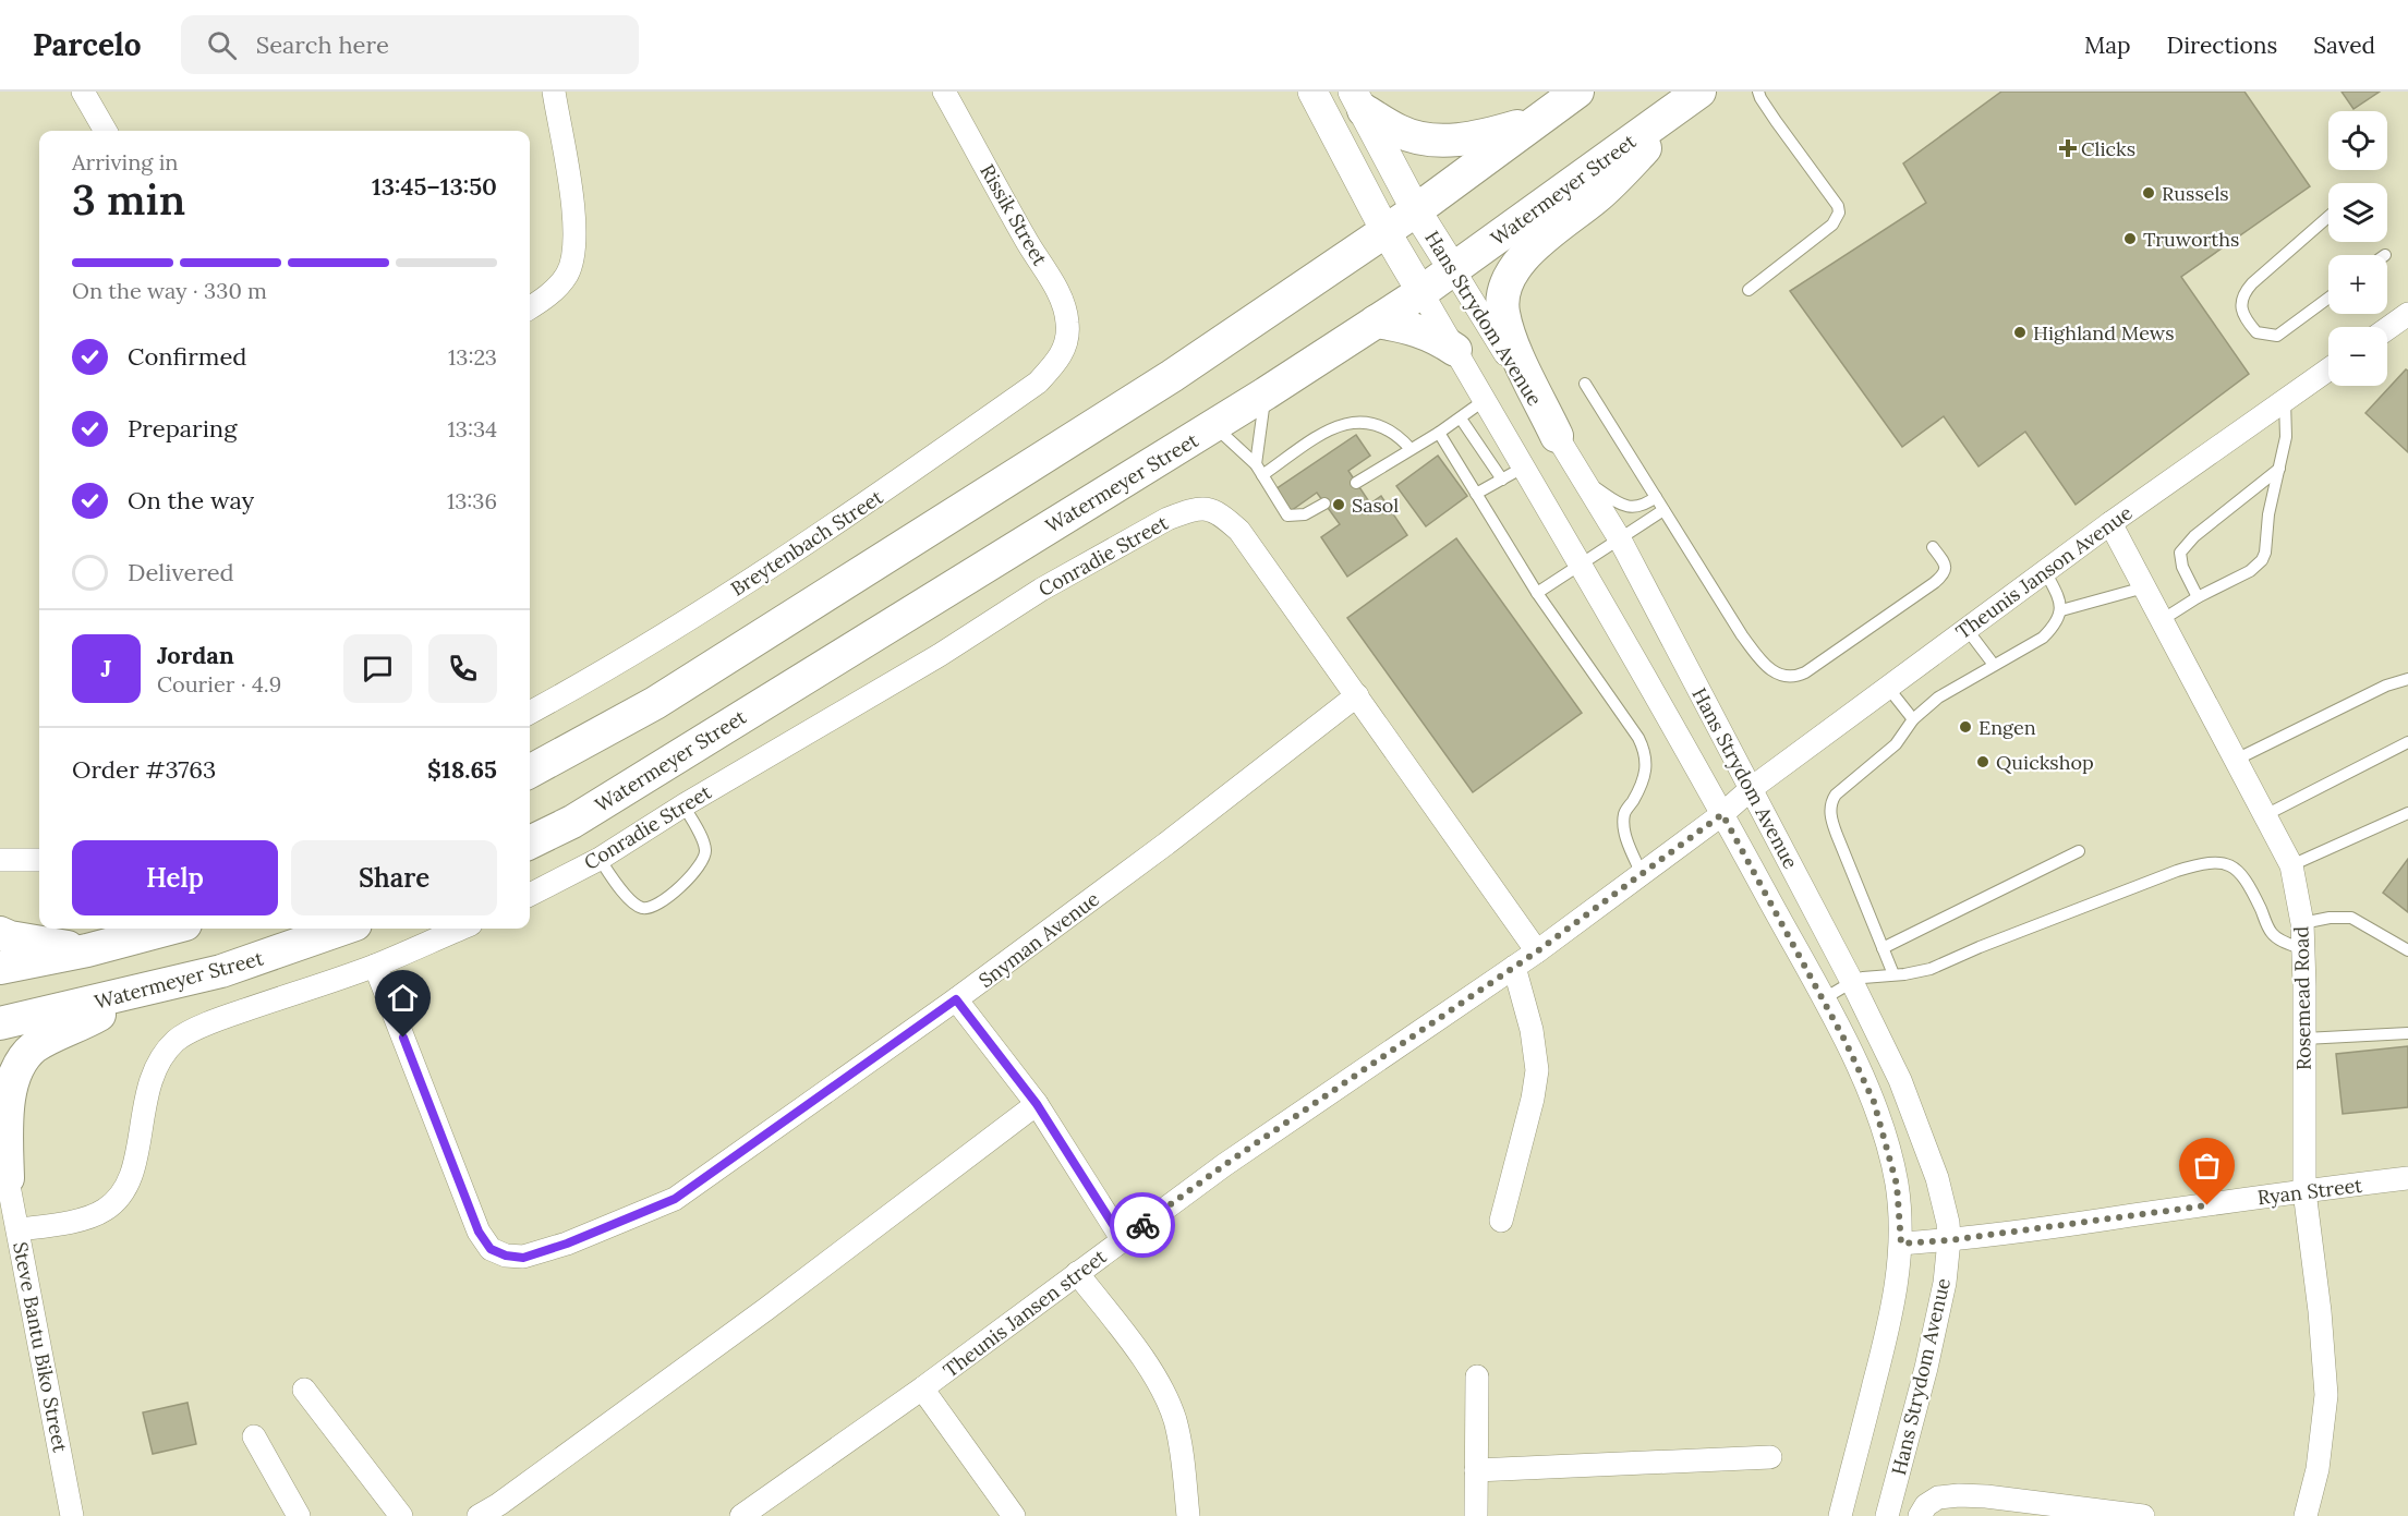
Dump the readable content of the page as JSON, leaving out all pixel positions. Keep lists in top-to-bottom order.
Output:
{
  "streets": {
    "main road": ["Watermeyer Street"],
    "street": [
      "Rissik Street",
      "Hans Strydom Avenue",
      "Breytenbach Street",
      "Conradie Street",
      "Theunis Janson Avenue",
      "Snyman Avenue",
      "Rosemead Road",
      "Ryan Street",
      "Theunis Jansen street",
      "Steve Bantu Biko Street"
    ]
  },
  "crossings": [
    ["Watermeyer Street", "Hans Strydom Avenue"],
    ["Rissik Street", "Breytenbach Street"],
    ["Hans Strydom Avenue", "Theunis Janson Avenue"],
    ["Hans Strydom Avenue", "Ryan Street"],
    ["Hans Strydom Avenue", "Theunis Jansen street"],
    ["Conradie Street", "Snyman Avenue"],
    ["Conradie Street", "Theunis Jansen street"],
    ["Theunis Janson Avenue", "Rosemead Road"],
    ["Theunis Janson Avenue", "Theunis Jansen street"],
    ["Rosemead Road", "Ryan Street"]
  ],
  "places": {
    "health": ["Clicks"],
    "other": [
      "Russels",
      "Truworths",
      "Highland Mews",
      "Sasol",
      "Engen",
      "Quickshop"
    ]
  },
  "page": {
    "header": "Parcelo",
    "search": "Search here",
    "nav": ["Map", "Directions", "Saved"],
    "map_buttons": ["+", "−"],
    "heading": ["3 min", "Arriving in", "13:45–13:50"],
    "panel": [
      "Jordan",
      "Courier · 4.9",
      "Order #3763",
      "$18.65"
    ],
    "bar": "On the way · 330 m",
    "list": [
      ["Confirmed", "13:23"],
      ["Preparing", "13:34"],
      ["On the way", "13:36"],
      "Delivered"
    ],
    "round": "J",
    "buttons": ["Help", "Share"]
  }
}
